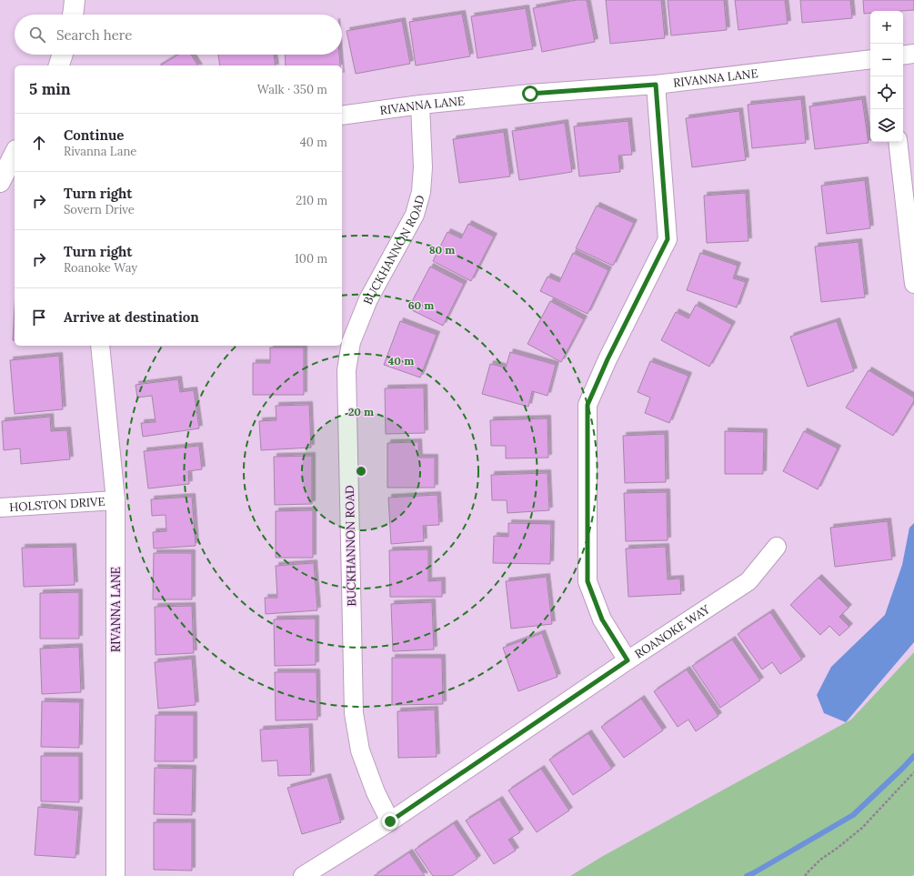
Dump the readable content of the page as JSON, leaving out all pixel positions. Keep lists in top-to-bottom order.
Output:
{
  "streets": {
    "street": [
      "RIVANNA LANE",
      "BUCKHANNON ROAD",
      "HOLSTON DRIVE",
      "ROANOKE WAY"
    ]
  },
  "crossings": [
    ["RIVANNA LANE", "BUCKHANNON ROAD"],
    ["RIVANNA LANE", "HOLSTON DRIVE"],
    ["BUCKHANNON ROAD", "ROANOKE WAY"]
  ],
  "page": {
    "map_buttons": ["+", "−"],
    "search": "Search here",
    "heading": ["5 min", "Walk · 350 m"],
    "list": [
      ["Continue", "Rivanna Lane", "40 m"],
      ["Turn right", "Sovern Drive", "210 m"],
      ["Turn right", "Roanoke Way", "100 m"],
      "Arrive at destination"
    ]
  },
  "rings": [
    "80 m",
    "60 m",
    "40 m",
    "20 m"
  ]
}
